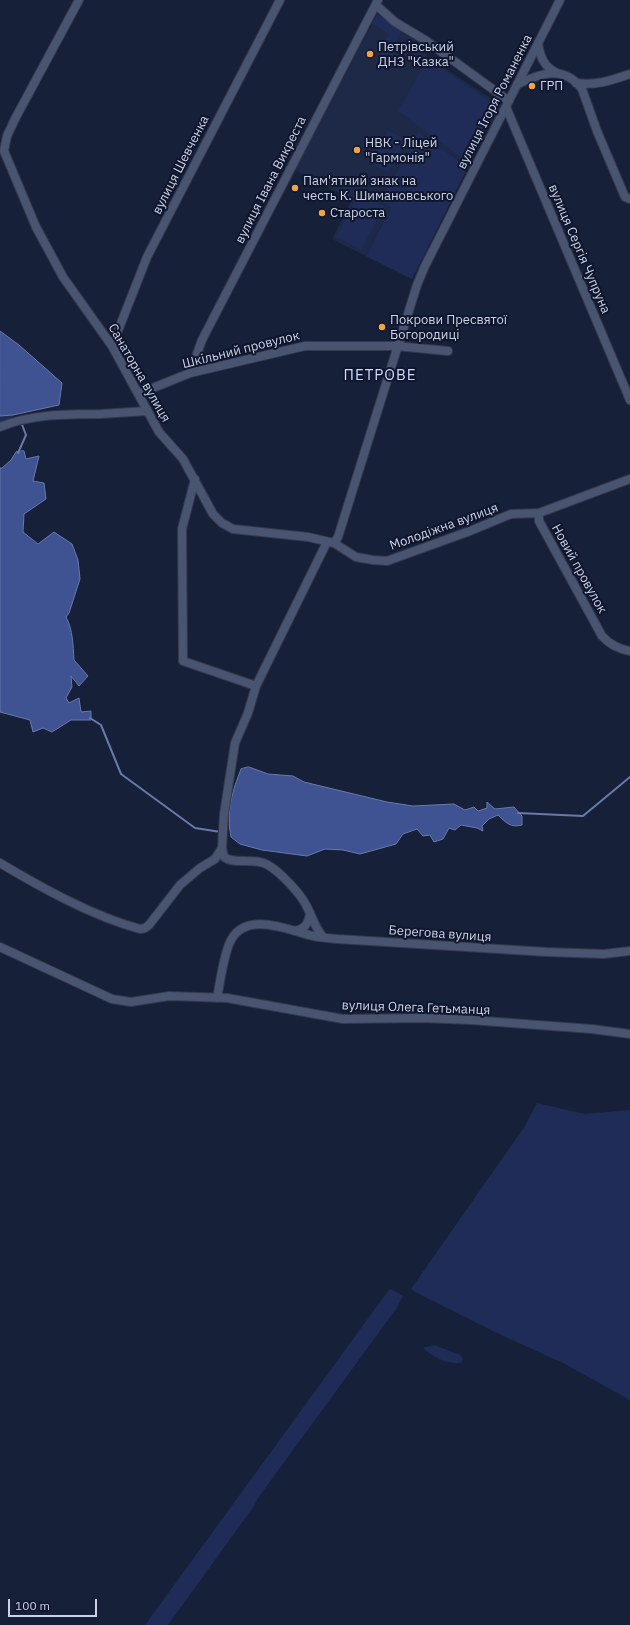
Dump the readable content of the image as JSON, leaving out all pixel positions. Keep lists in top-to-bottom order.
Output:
{
  "streets": {
    "street": [
      "вулиця Ігоря Романенка",
      "вулиця Шевченка",
      "вулиця Івана Викреста",
      "вулиця Сергія Чупруна",
      "Шкільний провулок",
      "Санаторна вулиця",
      "Молодіжна вулиця",
      "Новий провулок",
      "Берегова вулиця",
      "вулиця Олега Гетьманця"
    ]
  },
  "crossings": [
    ["вулиця Ігоря Романенка", "вулиця Сергія Чупруна"],
    ["вулиця Ігоря Романенка", "Шкільний провулок"],
    ["вулиця Ігоря Романенка", "Молодіжна вулиця"],
    ["вулиця Шевченка", "Санаторна вулиця"],
    ["вулиця Івана Викреста", "Шкільний провулок"],
    ["Шкільний провулок", "Санаторна вулиця"],
    ["Санаторна вулиця", "Молодіжна вулиця"],
    ["Молодіжна вулиця", "Новий провулок"],
    ["Берегова вулиця", "вулиця Олега Гетьманця"]
  ],
  "districts": ["ПЕТРОВЕ"],
  "places": [
    "Петрівський ДНЗ \"Казка\"",
    "ГРП",
    "НВК - Ліцей \"Гармонія\"",
    "Пам'ятний знак на честь К. Шимановського",
    "Староста",
    "Покрови Пресвятої Богородиці"
  ],
  "scale_bar": "100 m"
}
